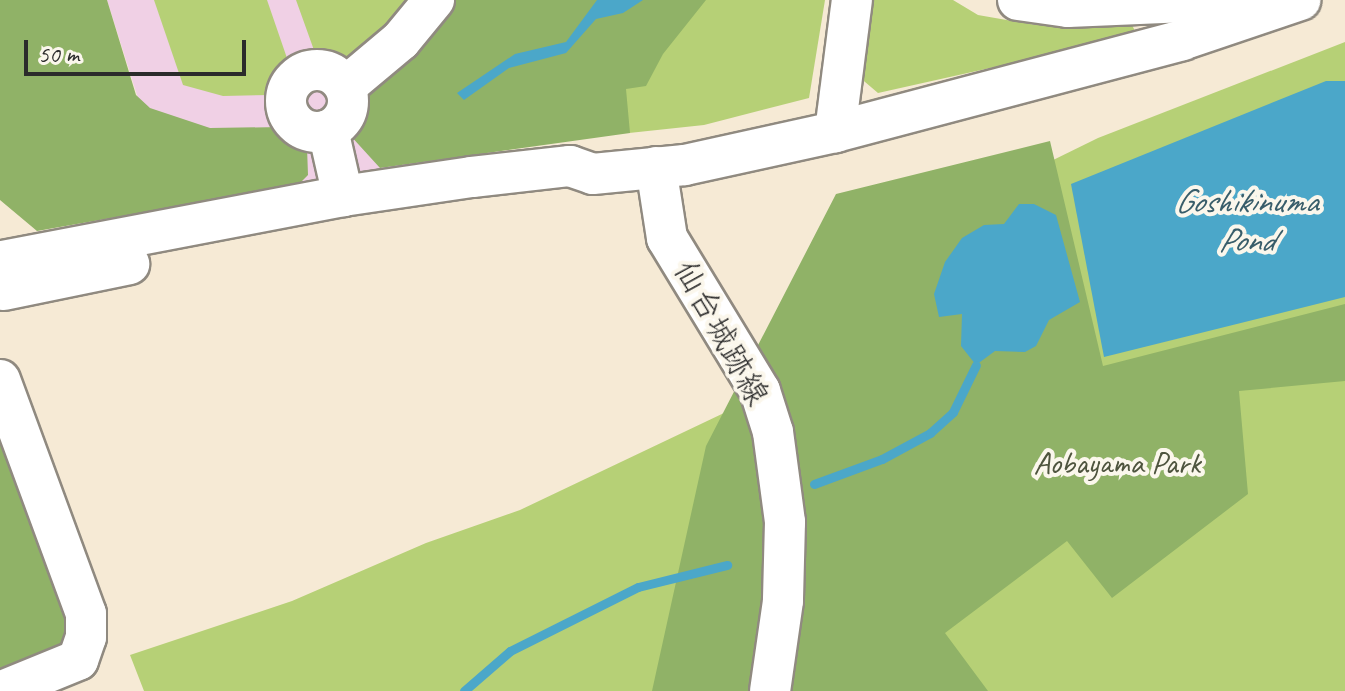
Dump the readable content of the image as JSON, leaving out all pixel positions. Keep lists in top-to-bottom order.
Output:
{
  "streets": {
    "street": ["仙台城跡線"]
  },
  "water": ["Goshikinuma Pond"],
  "parks": ["Aobayama Park"],
  "scale_bar": "50 m"
}
